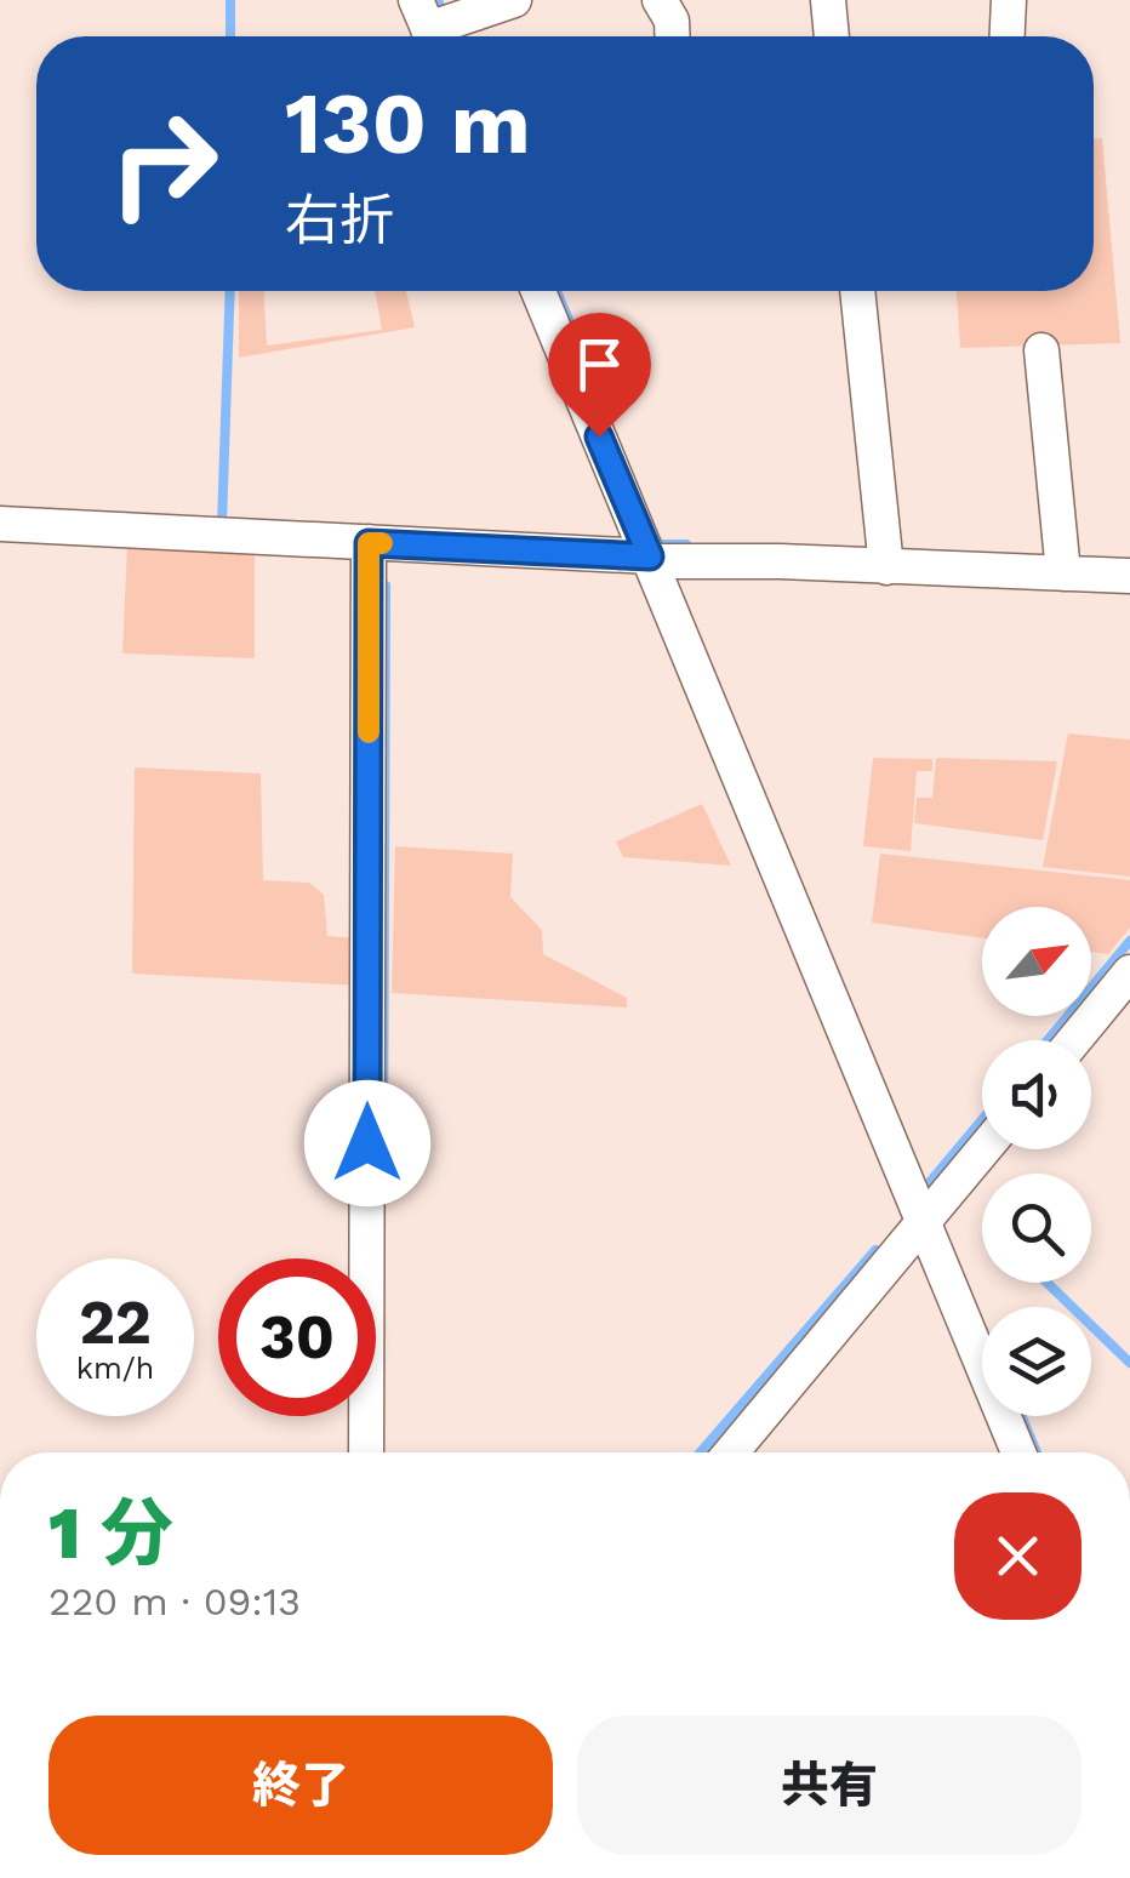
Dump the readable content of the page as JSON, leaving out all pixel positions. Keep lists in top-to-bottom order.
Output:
{
  "north": "top right",
  "page": {
    "turn": ["130 m", "右折"],
    "speed": "22 km/h",
    "limit": "30",
    "heading": ["1 分", "220 m · 09:13"],
    "buttons": ["終了", "共有"]
  }
}
